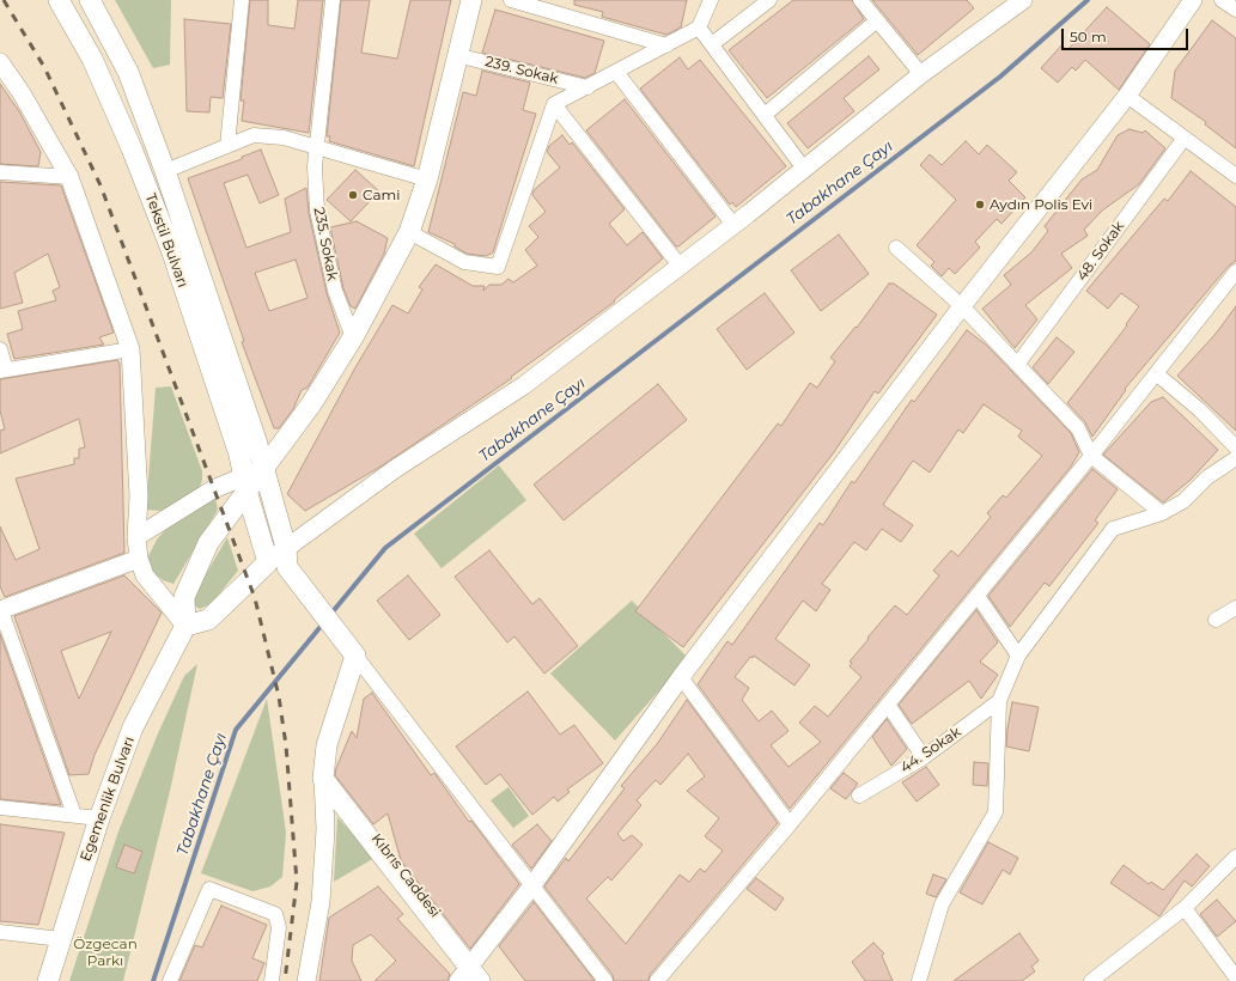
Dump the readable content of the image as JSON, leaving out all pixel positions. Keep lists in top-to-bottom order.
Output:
{
  "streets": {
    "main road": ["Tekstil Bulvarı", "Egemenlik Bulvarı", "Kıbrıs Caddesi"],
    "street": [
      "239. Sokak",
      "235. Sokak",
      "48. Sokak",
      "44. Sokak"
    ]
  },
  "water": ["Tabakhane Çayı"],
  "parks": ["Özgecan Parkı"],
  "places": ["Cami", "Aydın Polis Evi"],
  "scale_bar": "50 m"
}
